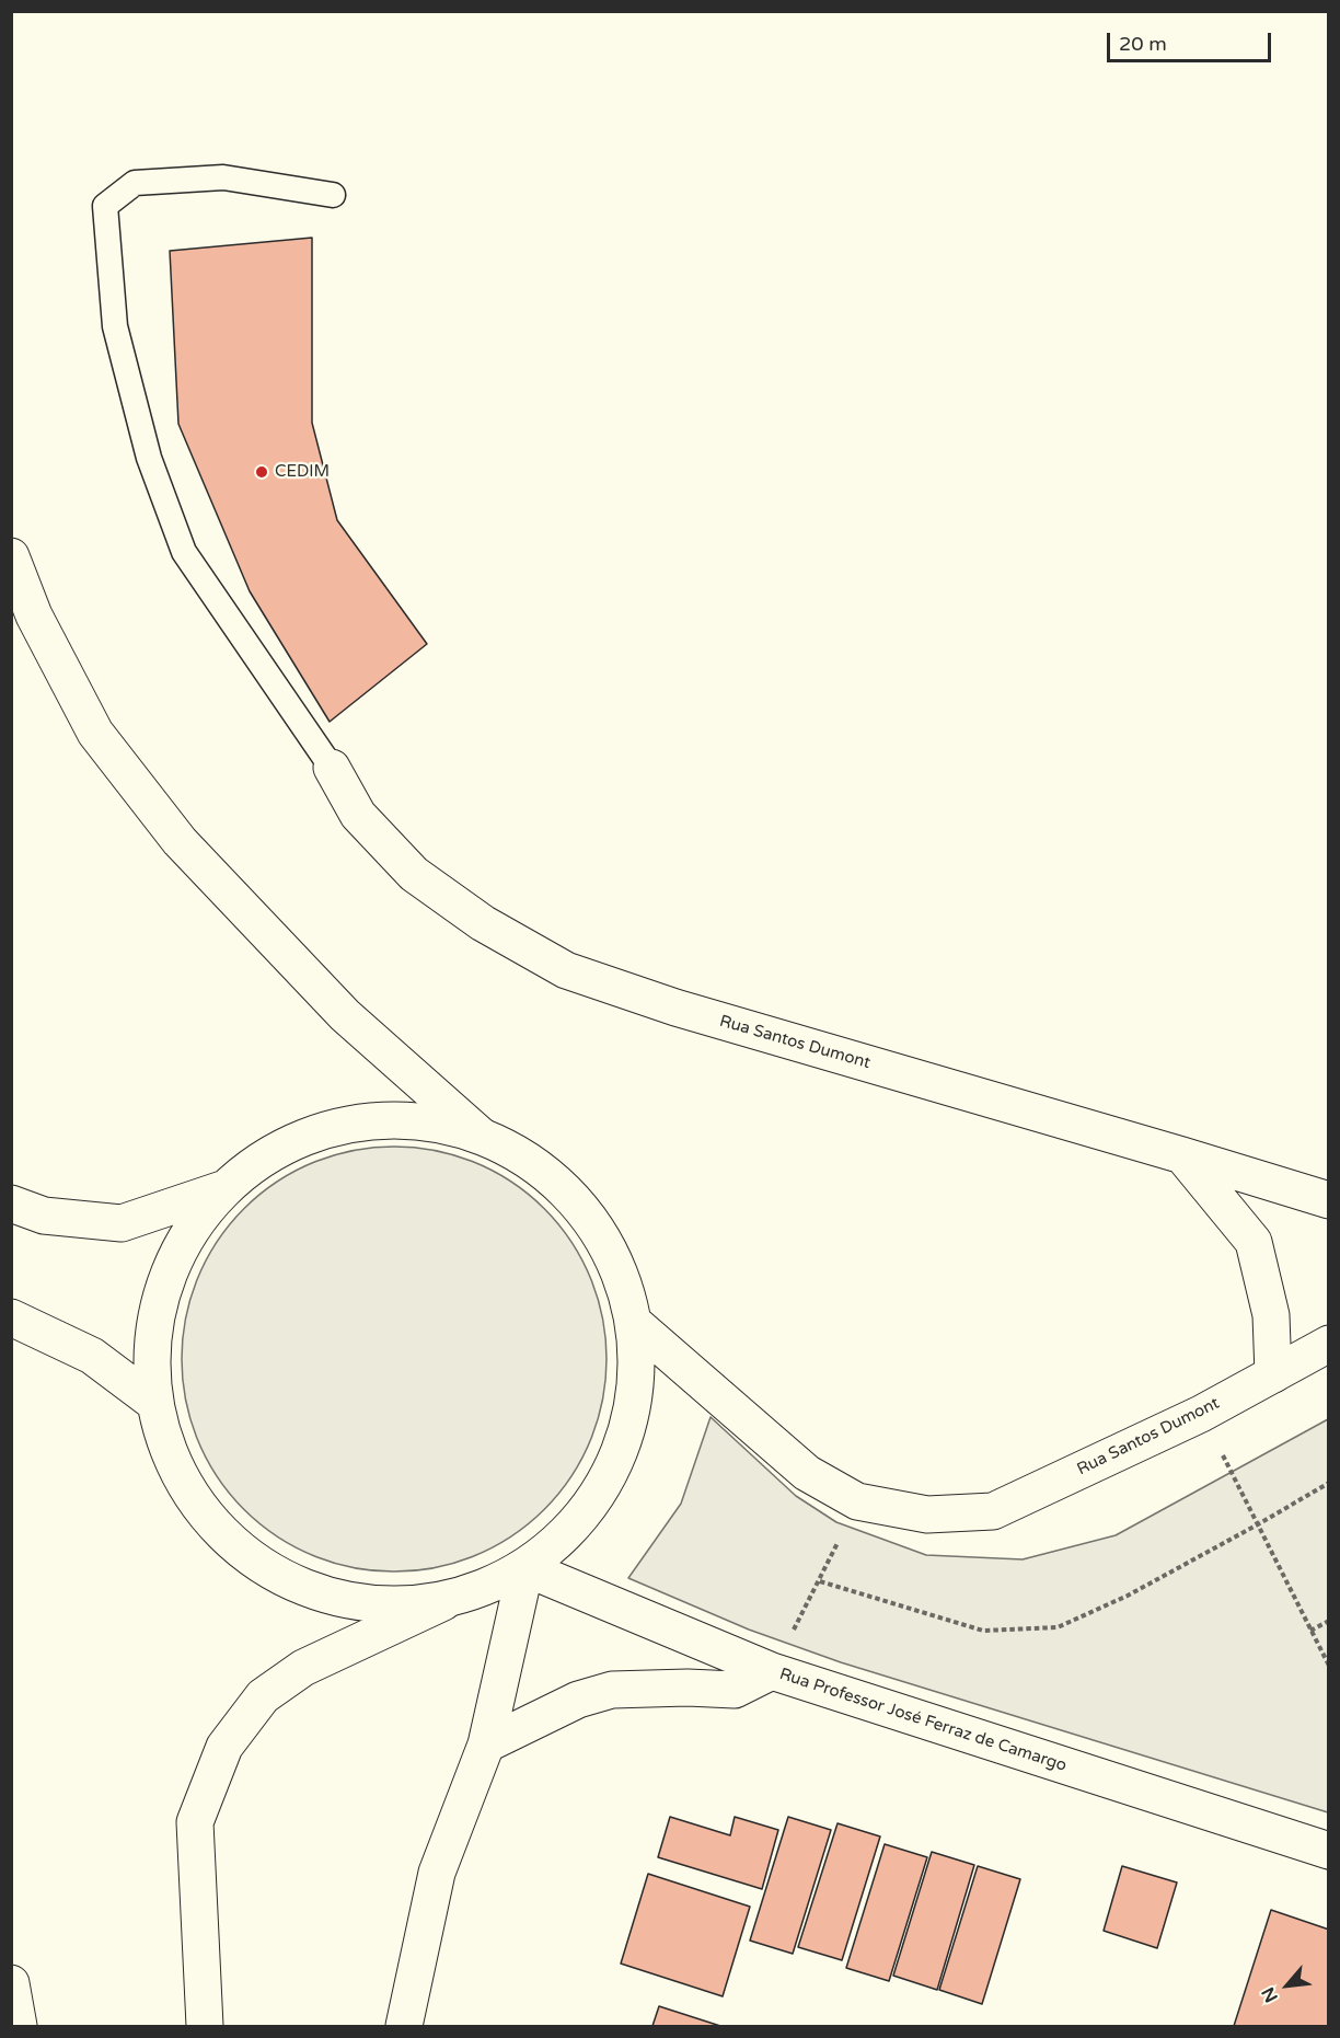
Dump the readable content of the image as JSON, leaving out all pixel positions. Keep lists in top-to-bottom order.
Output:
{
  "streets": {
    "main road": ["Rua Santos Dumont", "Rua Professor José Ferraz de Camargo"]
  },
  "places": ["CEDIM"],
  "scale_bar": "20 m",
  "north": "bottom left"
}
